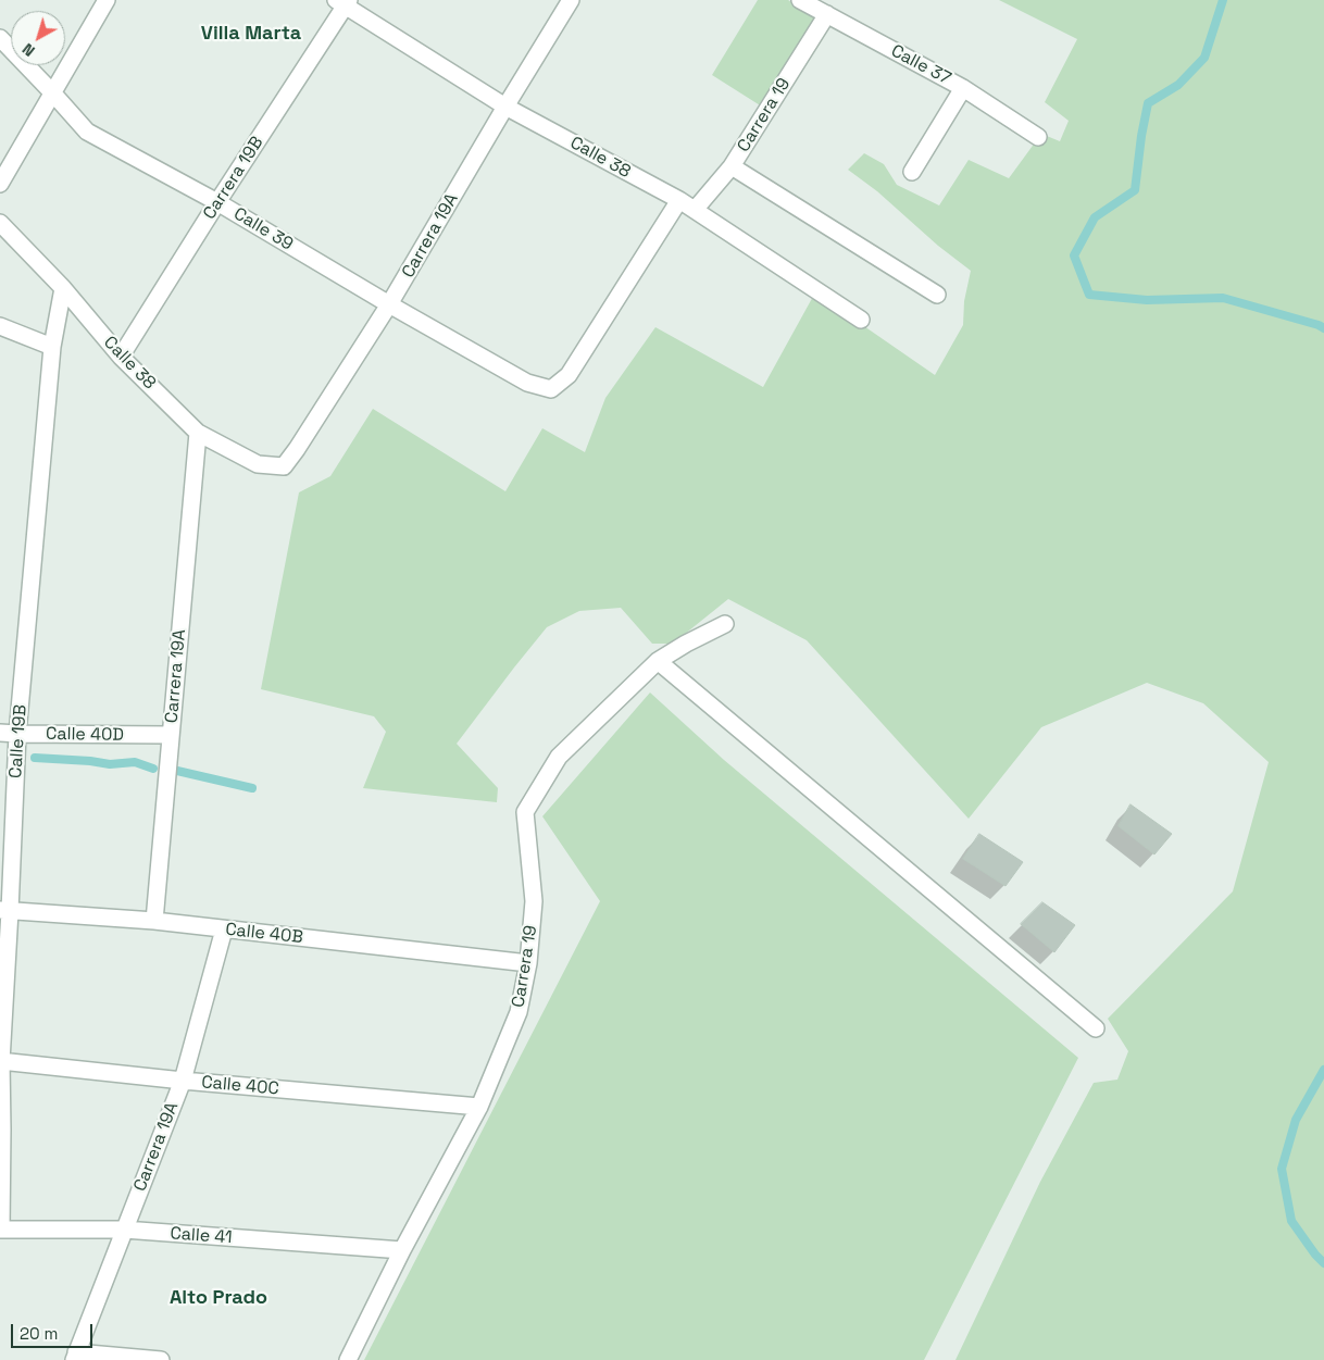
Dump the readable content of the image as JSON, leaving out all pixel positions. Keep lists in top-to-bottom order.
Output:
{
  "streets": {
    "street": [
      "Calle 37",
      "Carrera 19",
      "Calle 38",
      "Carrera 19B",
      "Calle 39",
      "Carrera 19A",
      "Calle 40D",
      "Calle 19B",
      "Calle 40B",
      "Calle 40C",
      "Calle 41"
    ]
  },
  "crossings": [
    ["Calle 37", "Carrera 19"],
    ["Carrera 19", "Calle 38"],
    ["Carrera 19", "Calle 40B"],
    ["Carrera 19", "Calle 40C"],
    ["Carrera 19", "Calle 41"],
    ["Calle 38", "Carrera 19B"],
    ["Calle 38", "Calle 39"],
    ["Calle 38", "Carrera 19A"],
    ["Calle 38", "Calle 19B"],
    ["Carrera 19B", "Calle 39"],
    ["Calle 39", "Carrera 19A"],
    ["Carrera 19A", "Calle 40D"],
    ["Carrera 19A", "Calle 40B"],
    ["Carrera 19A", "Calle 40C"],
    ["Carrera 19A", "Calle 41"],
    ["Calle 40D", "Calle 19B"],
    ["Calle 19B", "Calle 40B"],
    ["Calle 19B", "Calle 40C"],
    ["Calle 19B", "Calle 41"]
  ],
  "districts": ["Villa Marta", "Alto Prado"],
  "scale_bar": "20 m",
  "north": "bottom left"
}
